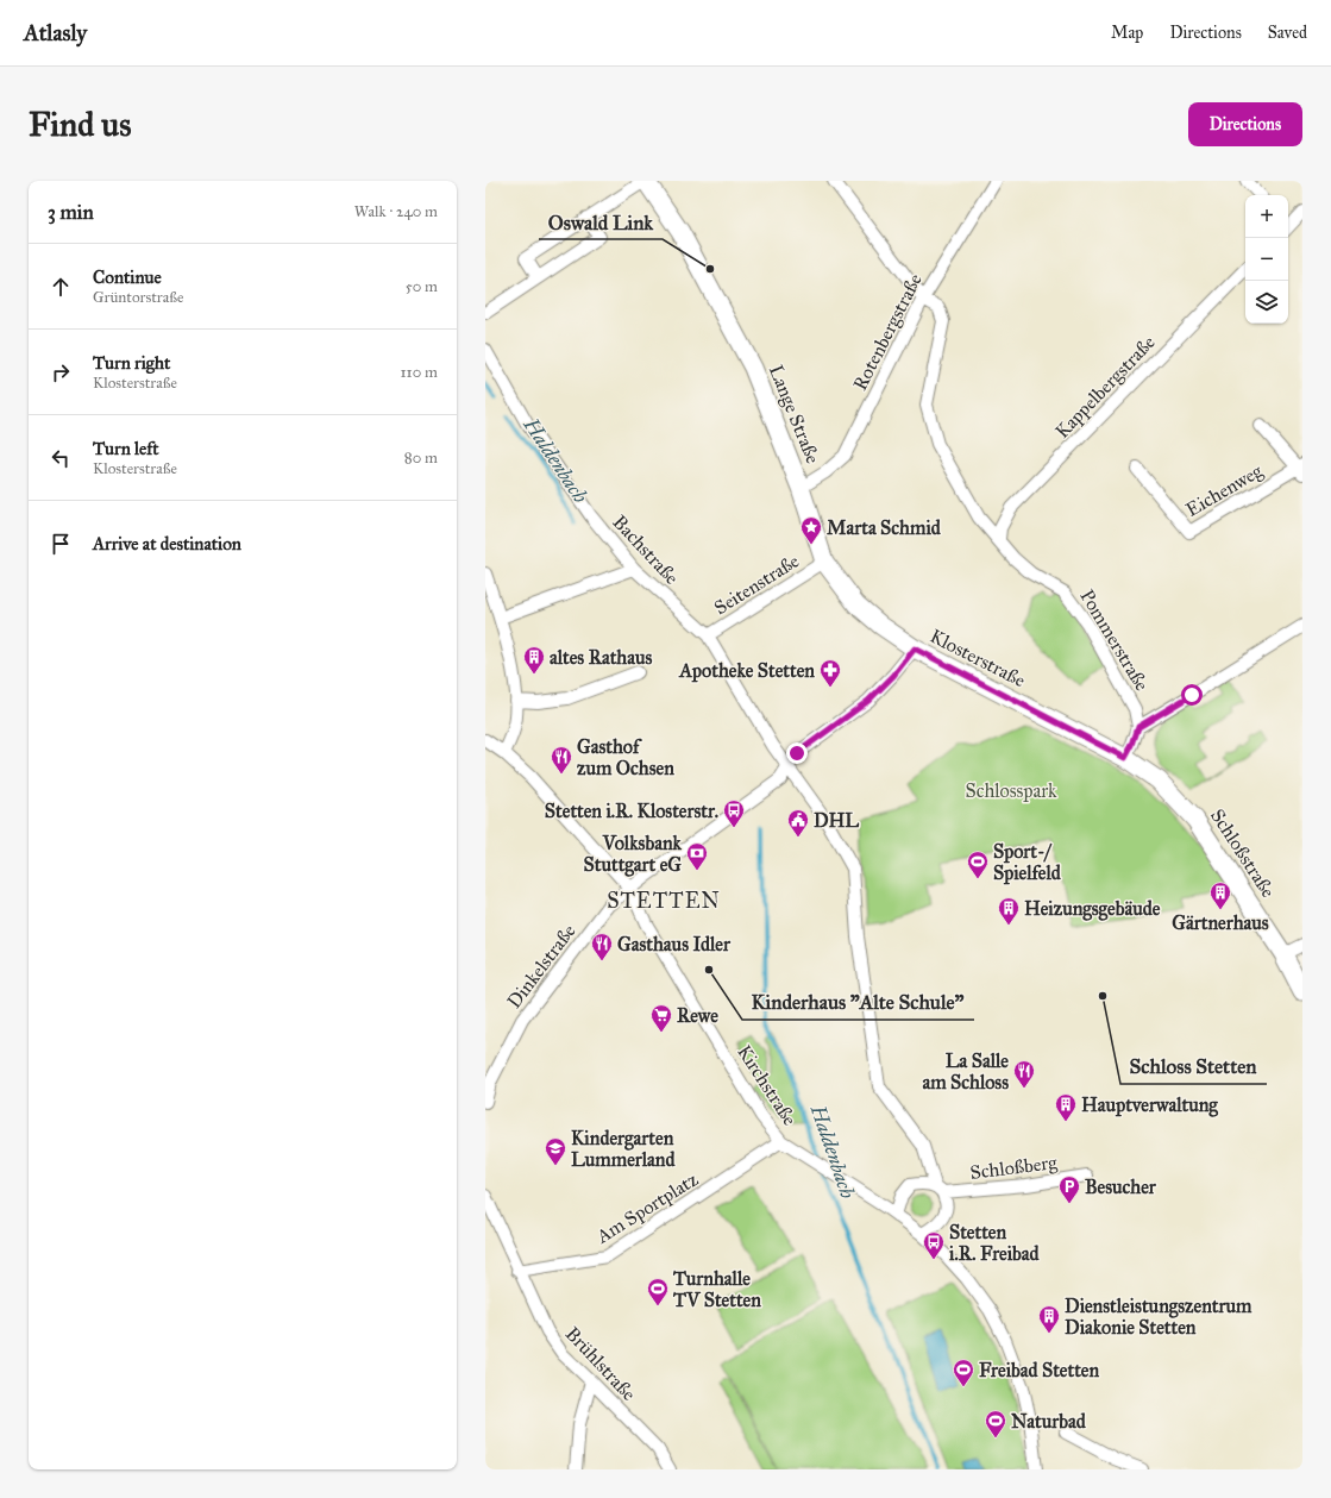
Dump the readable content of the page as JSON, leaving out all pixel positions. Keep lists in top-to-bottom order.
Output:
{
  "streets": {
    "main road": ["Lange Straße", "Klosterstraße", "Schloßstraße"],
    "street": [
      "Rotenbergstraße",
      "Kappelbergstraße",
      "Eichenweg",
      "Bachstraße",
      "Seitenstraße",
      "Pommerstraße",
      "Dinkelstraße",
      "Kirchstraße",
      "Schloßberg",
      "Am Sportplatz",
      "Brühlstraße"
    ]
  },
  "crossings": [
    ["Rotenbergstraße", "Lange Straße"],
    ["Rotenbergstraße", "Pommerstraße"],
    ["Kappelbergstraße", "Pommerstraße"],
    ["Lange Straße", "Seitenstraße"],
    ["Lange Straße", "Klosterstraße"],
    ["Bachstraße", "Seitenstraße"],
    ["Bachstraße", "Klosterstraße"],
    ["Bachstraße", "Kirchstraße"],
    ["Bachstraße", "Schloßberg"],
    ["Klosterstraße", "Schloßstraße"],
    ["Klosterstraße", "Dinkelstraße"],
    ["Klosterstraße", "Kirchstraße"],
    ["Dinkelstraße", "Kirchstraße"],
    ["Kirchstraße", "Schloßberg"],
    ["Kirchstraße", "Am Sportplatz"],
    ["Am Sportplatz", "Brühlstraße"]
  ],
  "districts": ["STETTEN"],
  "water": ["Haldenbach"],
  "parks": ["Schlosspark"],
  "places": {
    "other": ["Oswald Link", "Kinderhaus \"Alte Schule\"", "Schloss Stetten"],
    "place": ["Marta Schmid"],
    "building": [
      "altes Rathaus",
      "Gärtnerhaus",
      "Heizungsgebäude",
      "Hauptverwaltung",
      "Dienstleistungszentrum Diakonie Stetten"
    ],
    "pharmacy": ["Apotheke Stetten"],
    "restaurant": ["Gasthof zum Ochsen", "Gasthaus Idler", "La Salle am Schloss"],
    "bus stop": ["Stetten i.R. Klosterstr.", "Stetten i.R. Freibad"],
    "public building": ["DHL"],
    "bank": ["Volksbank Stuttgart eG"],
    "sports": [
      "Sport-/ Spielfeld",
      "Turnhalle TV Stetten",
      "Freibad Stetten",
      "Naturbad"
    ],
    "supermarket": ["Rewe"],
    "school or university": ["Kindergarten Lummerland"],
    "parking": ["Besucher"]
  },
  "page": {
    "header": "Atlasly",
    "nav": ["Map", "Directions", "Saved"],
    "buttons": "Directions",
    "title": "Find us",
    "heading": ["3 min", "Walk · 240 m"],
    "map_buttons": ["+", "−"],
    "list": [
      ["Continue", "Grüntorstraße", "50 m"],
      ["Turn right", "Klosterstraße", "110 m"],
      ["Turn left", "Klosterstraße", "80 m"],
      "Arrive at destination"
    ]
  }
}
